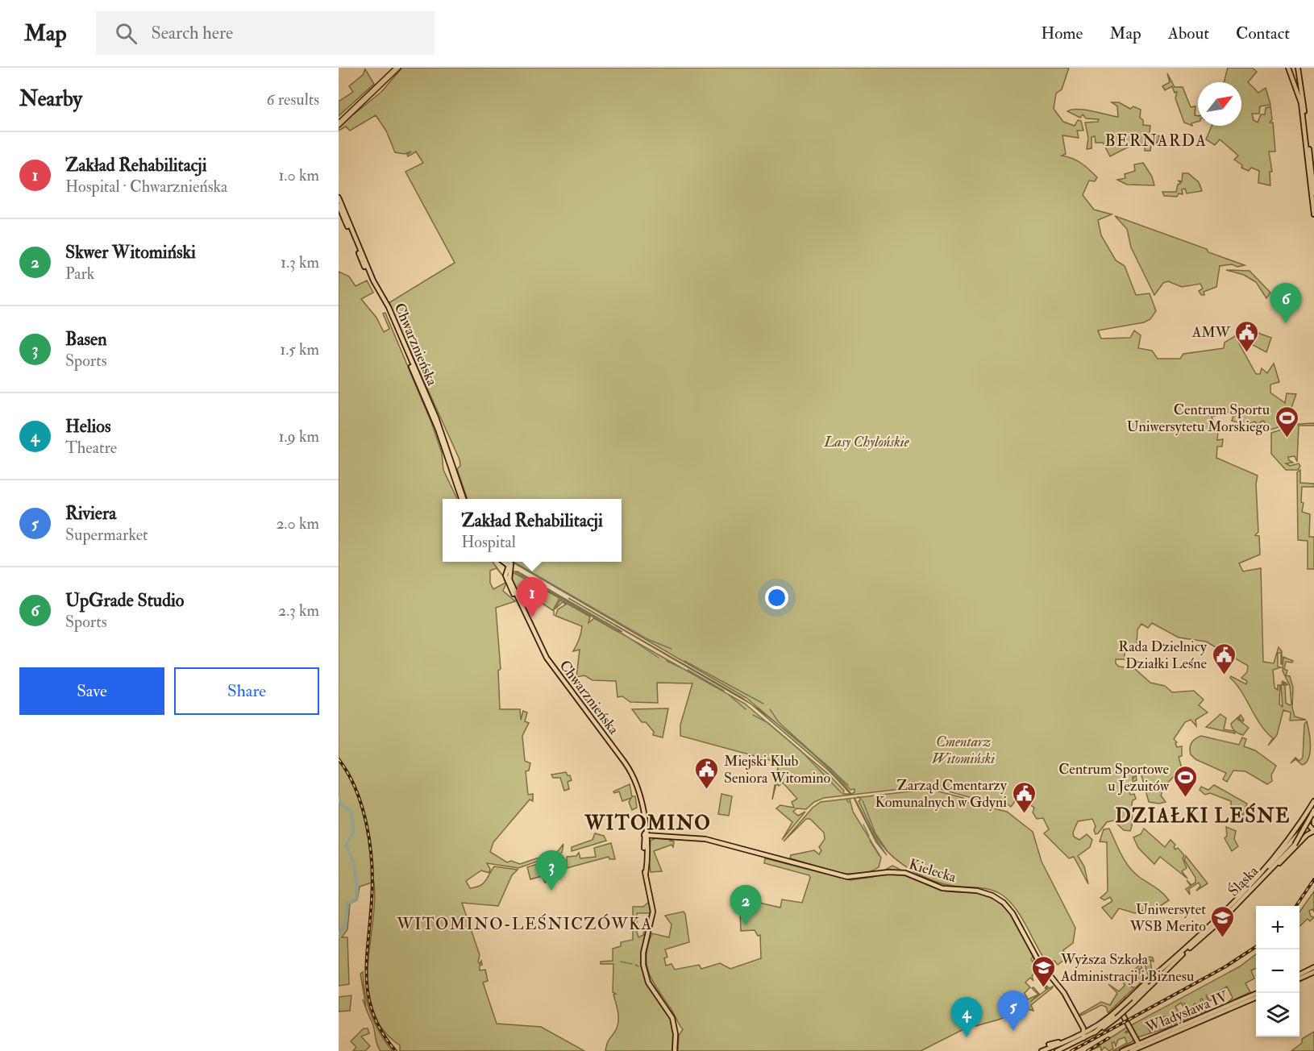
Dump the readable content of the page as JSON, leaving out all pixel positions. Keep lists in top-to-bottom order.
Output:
{
  "streets": {
    "main road": [
      "Chwarznieńska",
      "Kielecka",
      "Śląska",
      "Władysława IV"
    ]
  },
  "crossings": [
    ["Chwarznieńska", "Kielecka"],
    ["Kielecka", "Śląska"]
  ],
  "districts": [
    "BERNARDA",
    "DZIAŁKI LEŚNE",
    "WITOMINO",
    "WITOMINO-LEŚNICZÓWKA"
  ],
  "parks": ["Lasy Chylońskie", "Cmentarz Witomiński"],
  "places": {
    "public building": [
      "AMW",
      "Rada Dzielnicy Działki Leśne",
      "Miejski Klub Seniora Witomino",
      "Zarząd Cmentarzy Komunalnych w Gdyni"
    ],
    "sports": ["Centrum Sportu Uniwersytetu Morskiego", "Centrum Sportowe u Jezuitów"],
    "school or university": ["Uniwersytet WSB Merito", "Wyższa Szkoła Administracji i Biznesu"]
  },
  "north": "top right",
  "page": {
    "header": "Map",
    "search": "Search here",
    "nav": [
      "Home",
      "Map",
      "About",
      "Contact"
    ],
    "heading": ["Nearby", "6 results"],
    "list": [
      {
        "mark": "1",
        "name": "Zakład Rehabilitacji",
        "note": "Hospital · Chwarznieńska",
        "value": "1.0 km"
      },
      {
        "mark": "2",
        "name": "Skwer Witomiński",
        "note": "Park",
        "value": "1.3 km"
      },
      {
        "mark": "3",
        "name": "Basen",
        "note": "Sports",
        "value": "1.5 km"
      },
      {
        "mark": "4",
        "name": "Helios",
        "note": "Theatre",
        "value": "1.9 km"
      },
      {
        "mark": "5",
        "name": "Riviera",
        "note": "Supermarket",
        "value": "2.0 km"
      },
      {
        "mark": "6",
        "name": "UpGrade Studio",
        "note": "Sports",
        "value": "2.3 km"
      }
    ],
    "pins": [
      "6",
      "1",
      "3",
      "2",
      "5",
      "4"
    ],
    "popup": ["Zakład Rehabilitacji", "Hospital"],
    "buttons": ["Save", "Share"],
    "map_buttons": ["+", "−"]
  }
}
